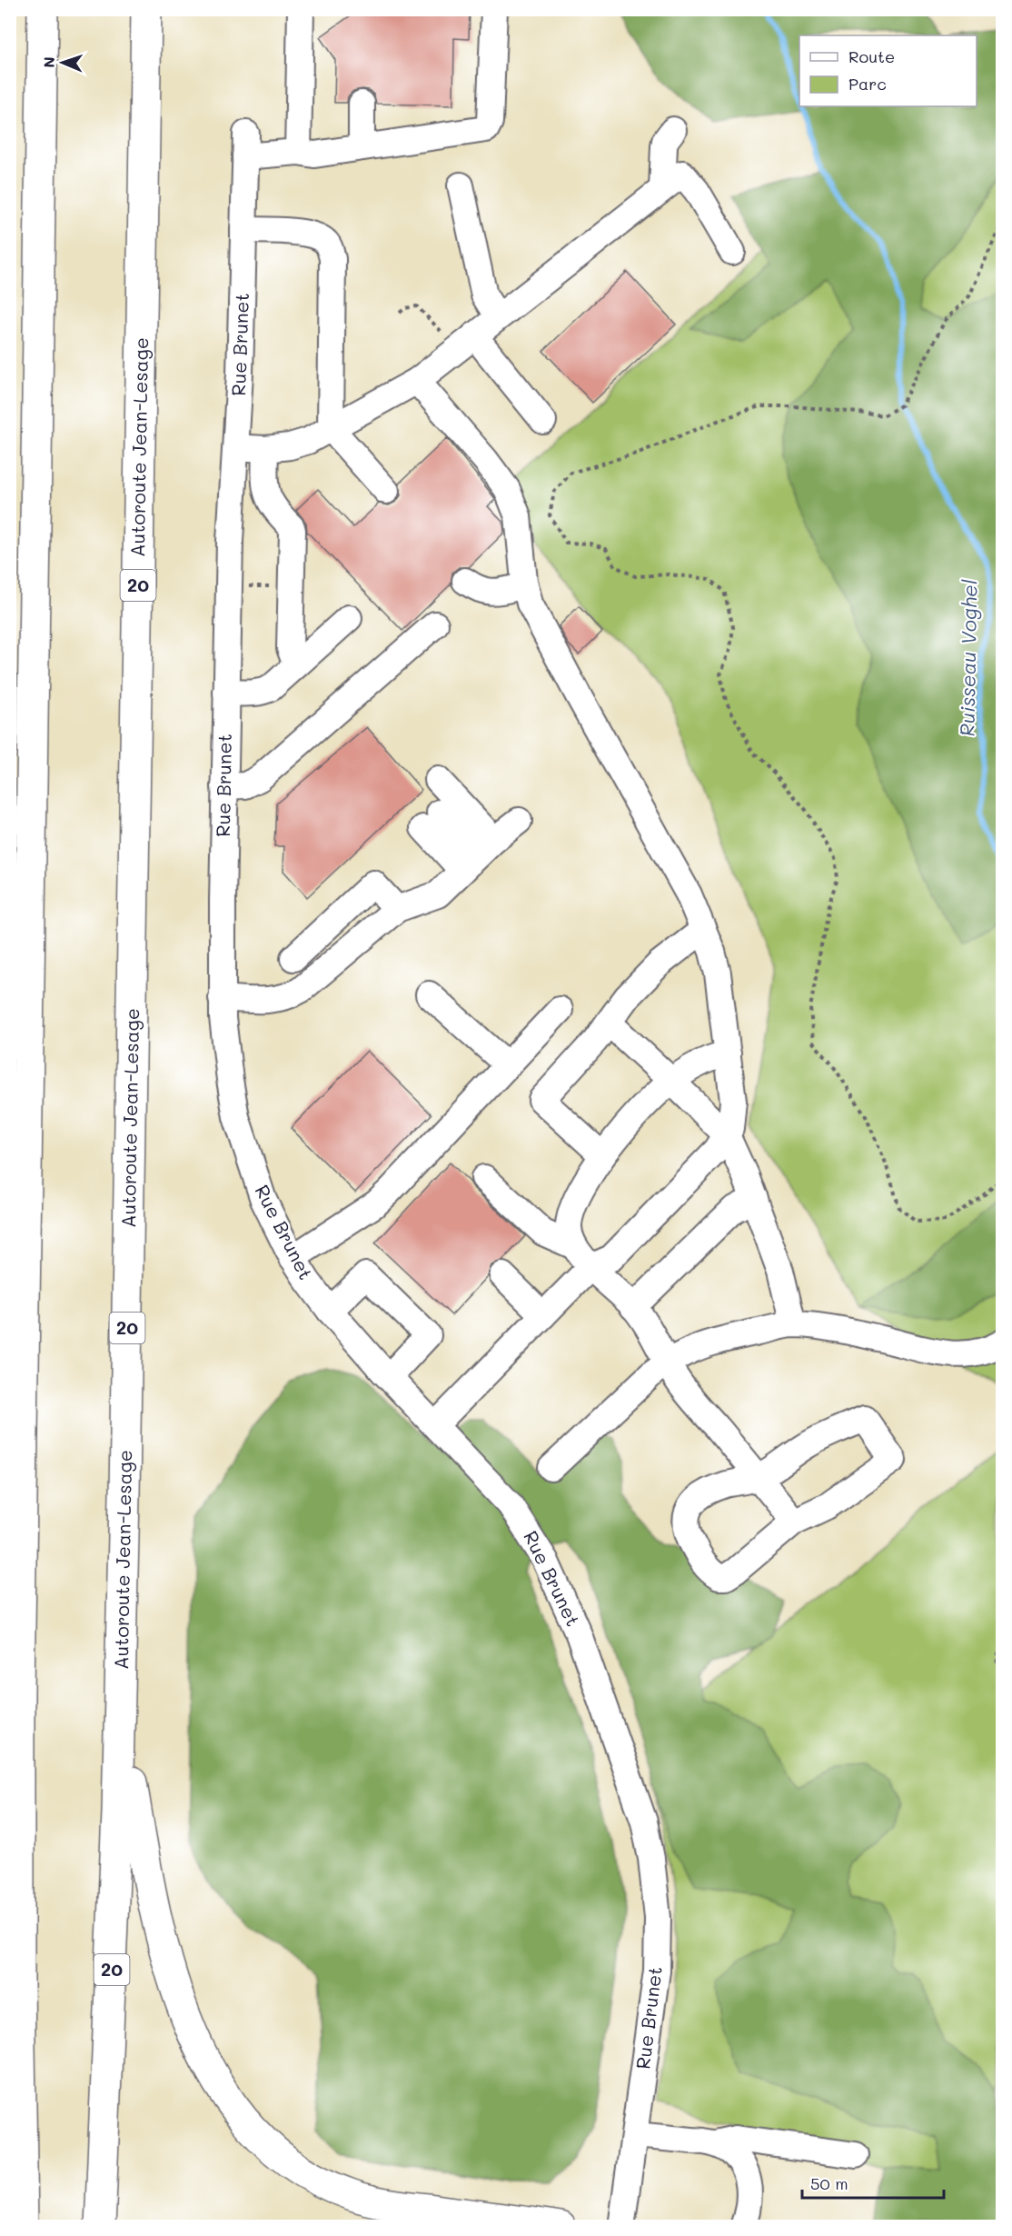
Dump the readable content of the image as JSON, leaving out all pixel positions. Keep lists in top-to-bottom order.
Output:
{
  "streets": {
    "highway": ["Autoroute Jean-Lesage", "20"],
    "street": ["Rue Brunet"]
  },
  "water": ["Ruisseau Voghel"],
  "legend": ["Route", "Parc"],
  "scale_bar": "50 m",
  "north": "left"
}
